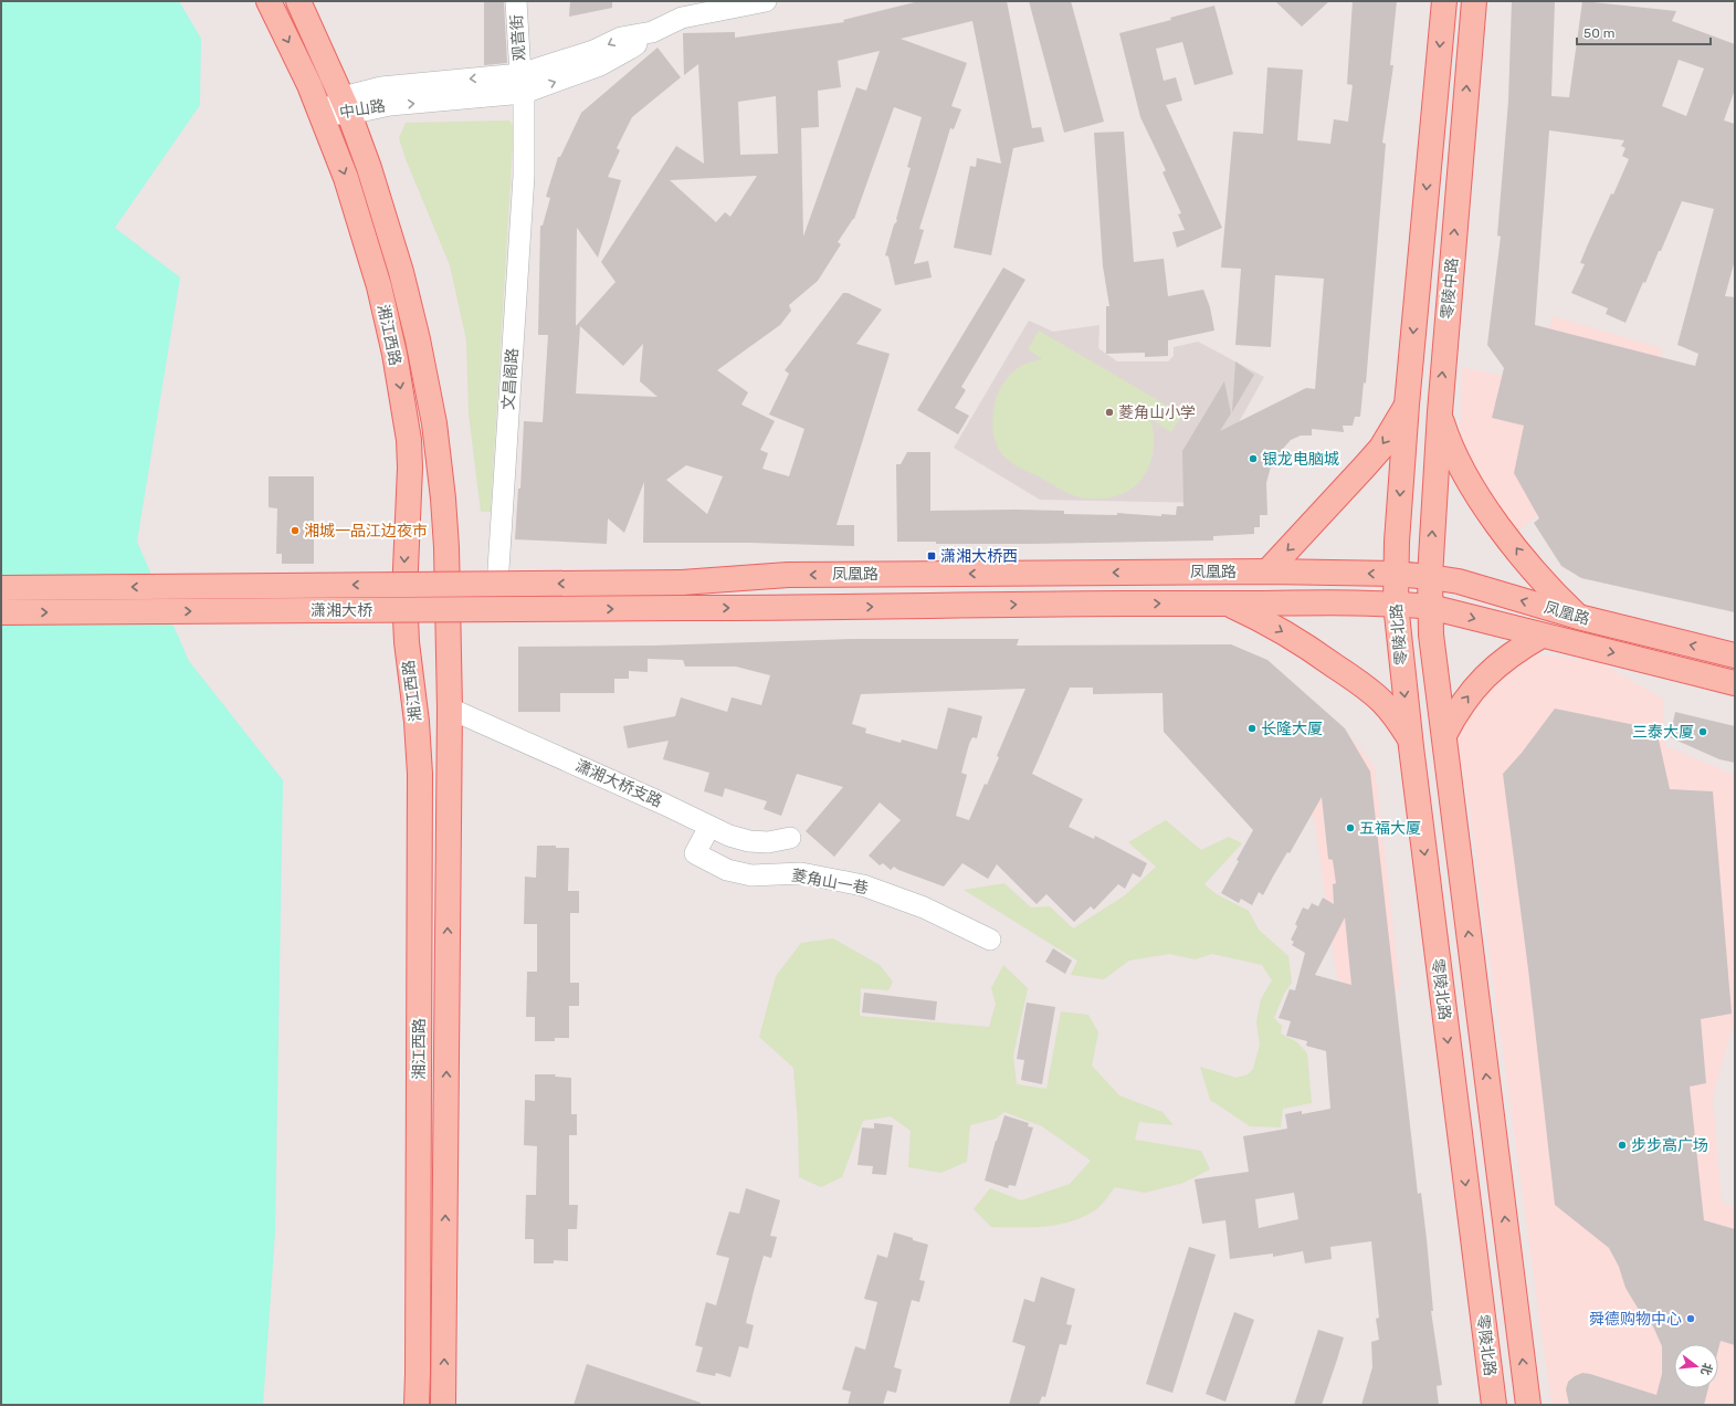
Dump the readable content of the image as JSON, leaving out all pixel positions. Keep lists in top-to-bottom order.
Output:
{
  "streets": {
    "main road": [
      "零陵中路",
      "湘江西路",
      "凤凰路",
      "潇湘大桥",
      "零陵北路"
    ],
    "street": [
      "观音街",
      "中山路",
      "文昌阁路",
      "潇湘大桥支路",
      "菱角山一巷"
    ]
  },
  "crossings": [
    ["观音街", "中山路"],
    ["观音街", "文昌阁路"],
    ["中山路", "湘江西路"],
    ["中山路", "文昌阁路"],
    ["零陵中路", "凤凰路"],
    ["零陵中路", "零陵北路"],
    ["湘江西路", "潇湘大桥支路"],
    ["凤凰路", "潇湘大桥"],
    ["凤凰路", "零陵北路"],
    ["潇湘大桥支路", "菱角山一巷"]
  ],
  "places": {
    "other": [
      "菱角山小学",
      "银龙电脑城",
      "湘城一品江边夜市",
      "长隆大厦",
      "三泰大厦",
      "五福大厦",
      "步步高广场",
      "舜德购物中心"
    ],
    "transit": ["潇湘大桥西"]
  },
  "scale_bar": "50 m",
  "north": "right"
}
